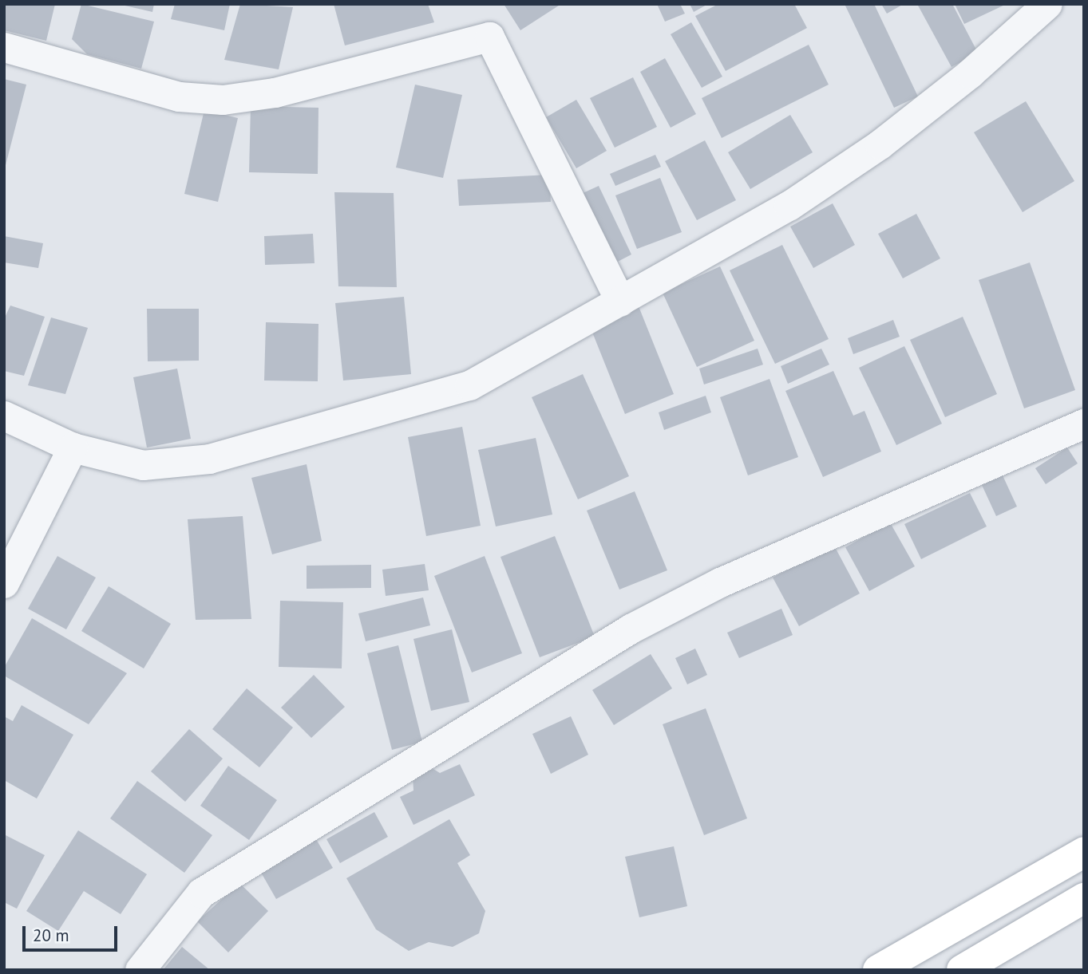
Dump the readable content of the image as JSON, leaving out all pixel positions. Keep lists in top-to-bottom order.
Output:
{
  "scale_bar": "20 m"
}
